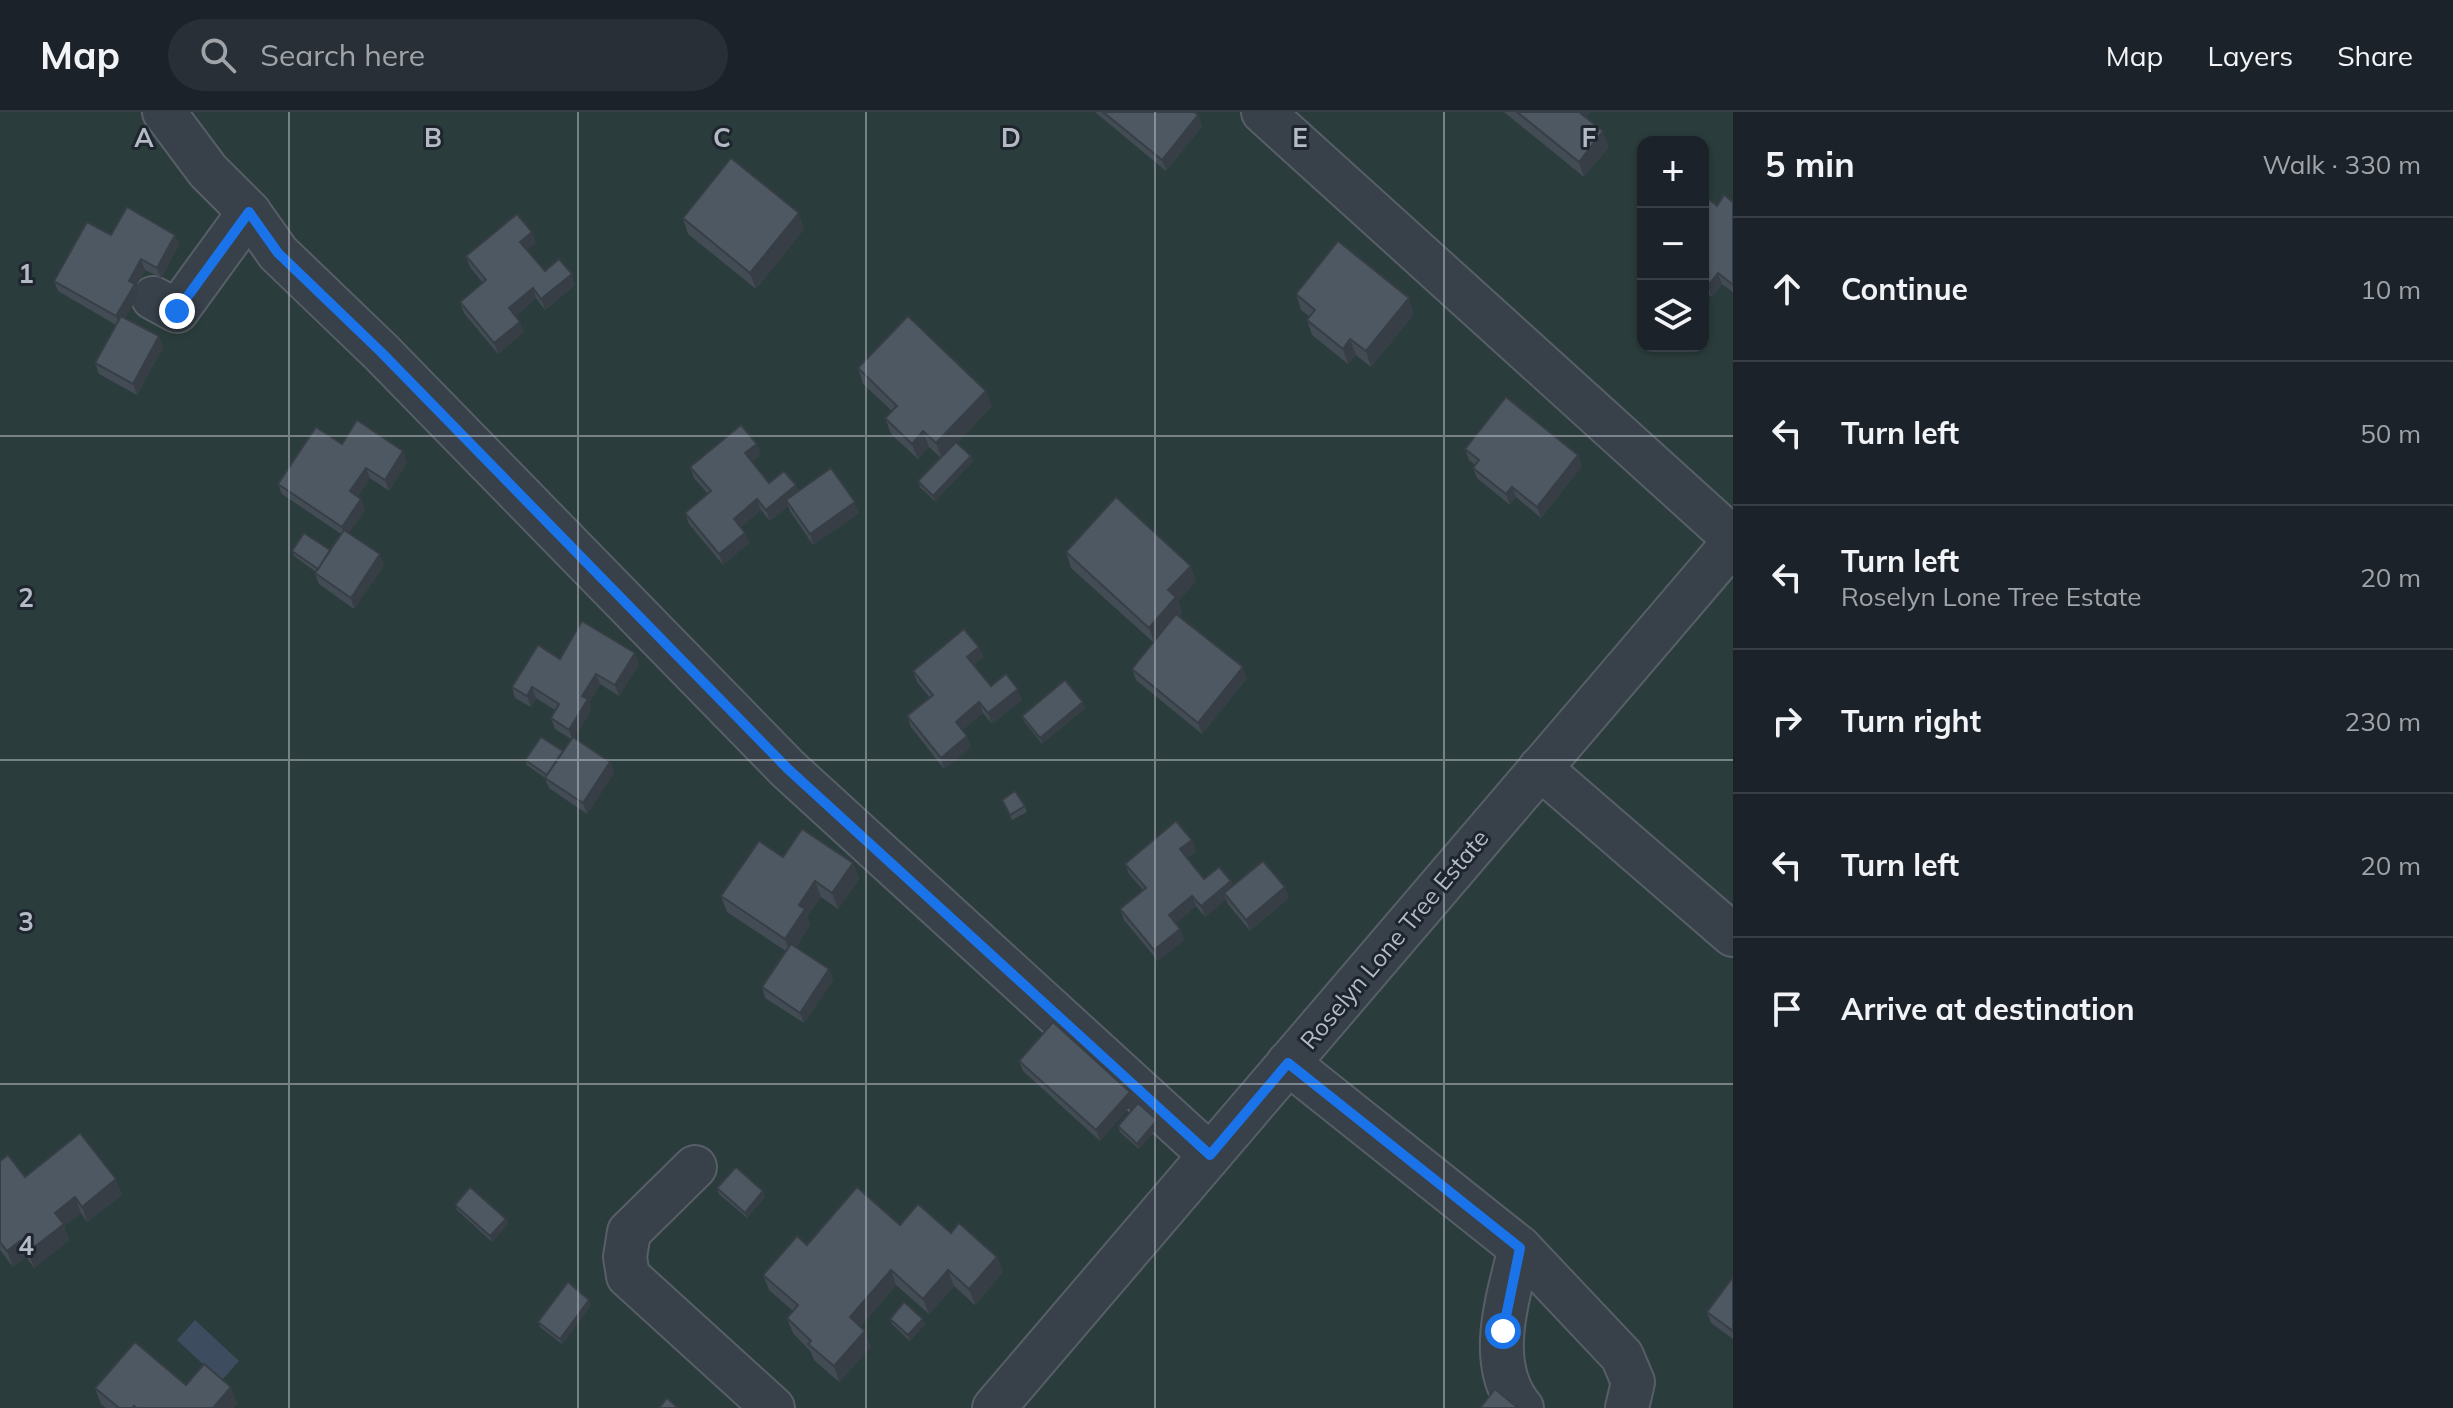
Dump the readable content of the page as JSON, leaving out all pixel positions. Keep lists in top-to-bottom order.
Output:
{
  "streets": {
    "street": ["Roselyn Lone Tree Estate"]
  },
  "page": {
    "header": "Map",
    "search": "Search here",
    "nav": ["Map", "Layers", "Share"],
    "heading": ["5 min", "Walk · 330 m"],
    "map_buttons": ["+", "−"],
    "list": [
      ["Continue", "10 m"],
      ["Turn left", "50 m"],
      ["Turn left", "Roselyn Lone Tree Estate", "20 m"],
      ["Turn right", "230 m"],
      ["Turn left", "20 m"],
      "Arrive at destination"
    ]
  },
  "grid": {
    "columns": [
      "A",
      "B",
      "C",
      "D",
      "E",
      "F"
    ],
    "rows": [
      "1",
      "2",
      "3",
      "4"
    ]
  }
}
